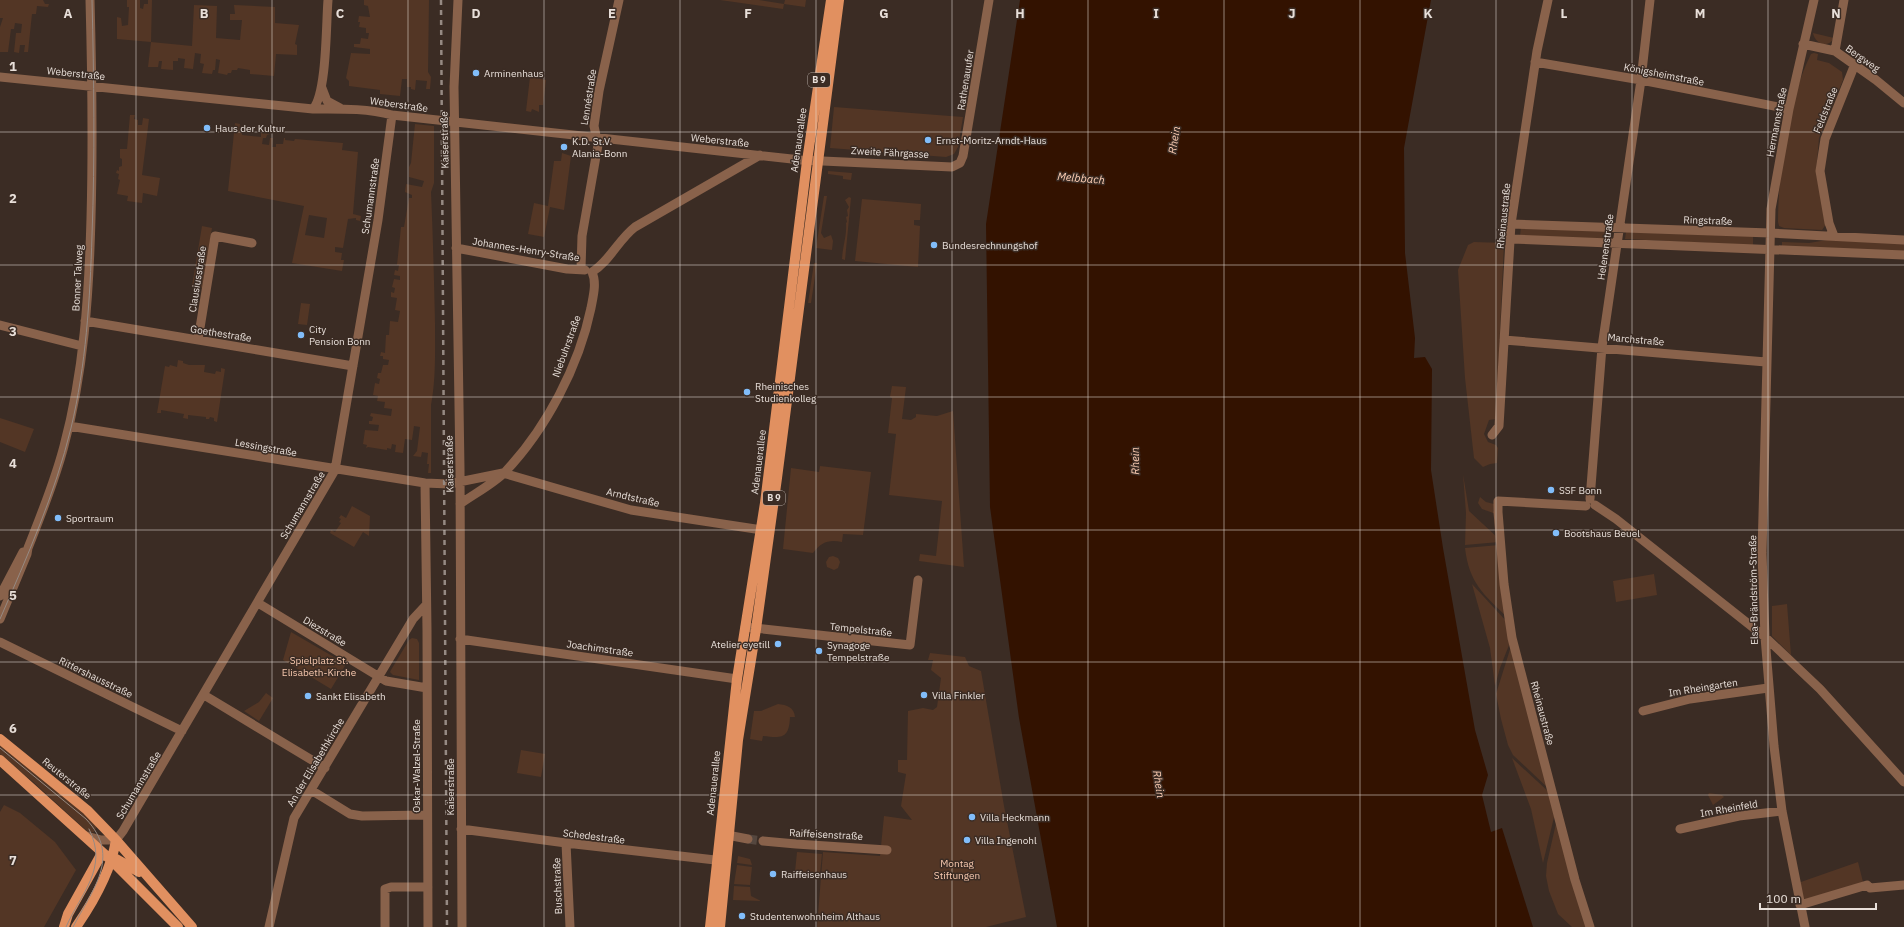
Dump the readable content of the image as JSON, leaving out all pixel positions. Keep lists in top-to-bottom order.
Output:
{
  "streets": {
    "main road": ["B 9", "Adenauerallee", "Reuterstraße"],
    "street": [
      "Bergweg",
      "Weberstraße",
      "Königsheimstraße",
      "Rathenauufer",
      "Lennéstraße",
      "Feldstraße",
      "Hermannstraße",
      "Kaiserstraße",
      "Zweite Fährgasse",
      "Schumannstraße",
      "Rheinaustraße",
      "Ringstraße",
      "Helenenstraße",
      "Johannes-Henry-Straße",
      "Bonner Talweg",
      "Clausiusstraße",
      "Goethestraße",
      "Marchstraße",
      "Niebuhrstraße",
      "Lessingstraße",
      "Arndtstraße",
      "Elsa-Brändström-Straße",
      "Tempelstraße",
      "Diezstraße",
      "Joachimstraße",
      "Rittershausstraße",
      "Im Rheingarten",
      "An der Elisabethkirche",
      "Oskar-Walzel-Straße",
      "Im Rheinfeld",
      "Raiffeisenstraße",
      "Schedestraße",
      "Buschstraße"
    ]
  },
  "crossings": [
    ["Bergweg", "Feldstraße"],
    ["Bergweg", "Hermannstraße"],
    ["Weberstraße", "Lennéstraße"],
    ["Weberstraße", "Kaiserstraße"],
    ["Weberstraße", "Adenauerallee"],
    ["Weberstraße", "Zweite Fährgasse"],
    ["Weberstraße", "Schumannstraße"],
    ["Weberstraße", "Bonner Talweg"],
    ["Königsheimstraße", "Hermannstraße"],
    ["Königsheimstraße", "Rheinaustraße"],
    ["Königsheimstraße", "Helenenstraße"],
    ["Rathenauufer", "Zweite Fährgasse"],
    ["Lennéstraße", "Johannes-Henry-Straße"],
    ["Feldstraße", "Ringstraße"],
    ["Hermannstraße", "Ringstraße"],
    ["Hermannstraße", "Elsa-Brändström-Straße"],
    ["Kaiserstraße", "Johannes-Henry-Straße"],
    ["Kaiserstraße", "Niebuhrstraße"],
    ["Kaiserstraße", "Lessingstraße"],
    ["Kaiserstraße", "Joachimstraße"],
    ["Kaiserstraße", "Schedestraße"],
    ["Adenauerallee", "Zweite Fährgasse"],
    ["Adenauerallee", "Arndtstraße"],
    ["Adenauerallee", "Tempelstraße"],
    ["Adenauerallee", "Joachimstraße"],
    ["Adenauerallee", "Schedestraße"],
    ["Schumannstraße", "Goethestraße"],
    ["Schumannstraße", "Lessingstraße"],
    ["Schumannstraße", "Diezstraße"],
    ["Schumannstraße", "Rittershausstraße"],
    ["Schumannstraße", "Reuterstraße"],
    ["Rheinaustraße", "Ringstraße"],
    ["Rheinaustraße", "Helenenstraße"],
    ["Rheinaustraße", "Marchstraße"],
    ["Ringstraße", "Helenenstraße"],
    ["Helenenstraße", "Marchstraße"],
    ["Johannes-Henry-Straße", "Niebuhrstraße"],
    ["Bonner Talweg", "Goethestraße"],
    ["Bonner Talweg", "Lessingstraße"],
    ["Clausiusstraße", "Goethestraße"],
    ["Marchstraße", "Elsa-Brändström-Straße"],
    ["Niebuhrstraße", "Arndtstraße"],
    ["Elsa-Brändström-Straße", "Im Rheingarten"],
    ["Elsa-Brändström-Straße", "Im Rheinfeld"],
    ["Diezstraße", "An der Elisabethkirche"],
    ["Diezstraße", "Oskar-Walzel-Straße"],
    ["An der Elisabethkirche", "Oskar-Walzel-Straße"],
    ["Schedestraße", "Buschstraße"]
  ],
  "water": ["Rhein", "Melbbach"],
  "parks": ["Spielplatz St. Elisabeth-Kirche", "Montag Stiftungen"],
  "places": [
    "Arminenhaus",
    "Haus der Kultur",
    "Ernst-Moritz-Arndt-Haus",
    "K.D. St.V. Alania-Bonn",
    "Bundesrechnungshof",
    "City Pension Bonn",
    "Rheinisches Studienkolleg",
    "SSF Bonn",
    "Sportraum",
    "Bootshaus Beuel",
    "Atelier eyetill",
    "Synagoge Tempelstraße",
    "Villa Finkler",
    "Sankt Elisabeth",
    "Villa Heckmann",
    "Villa Ingenohl",
    "Raiffeisenhaus",
    "Studentenwohnheim Althaus"
  ],
  "scale_bar": "100 m",
  "grid": {
    "columns": [
      "A",
      "B",
      "C",
      "D",
      "E",
      "F",
      "G",
      "H",
      "I",
      "J",
      "K",
      "L",
      "M",
      "N"
    ],
    "rows": [
      "1",
      "2",
      "3",
      "4",
      "5",
      "6",
      "7"
    ]
  }
}
